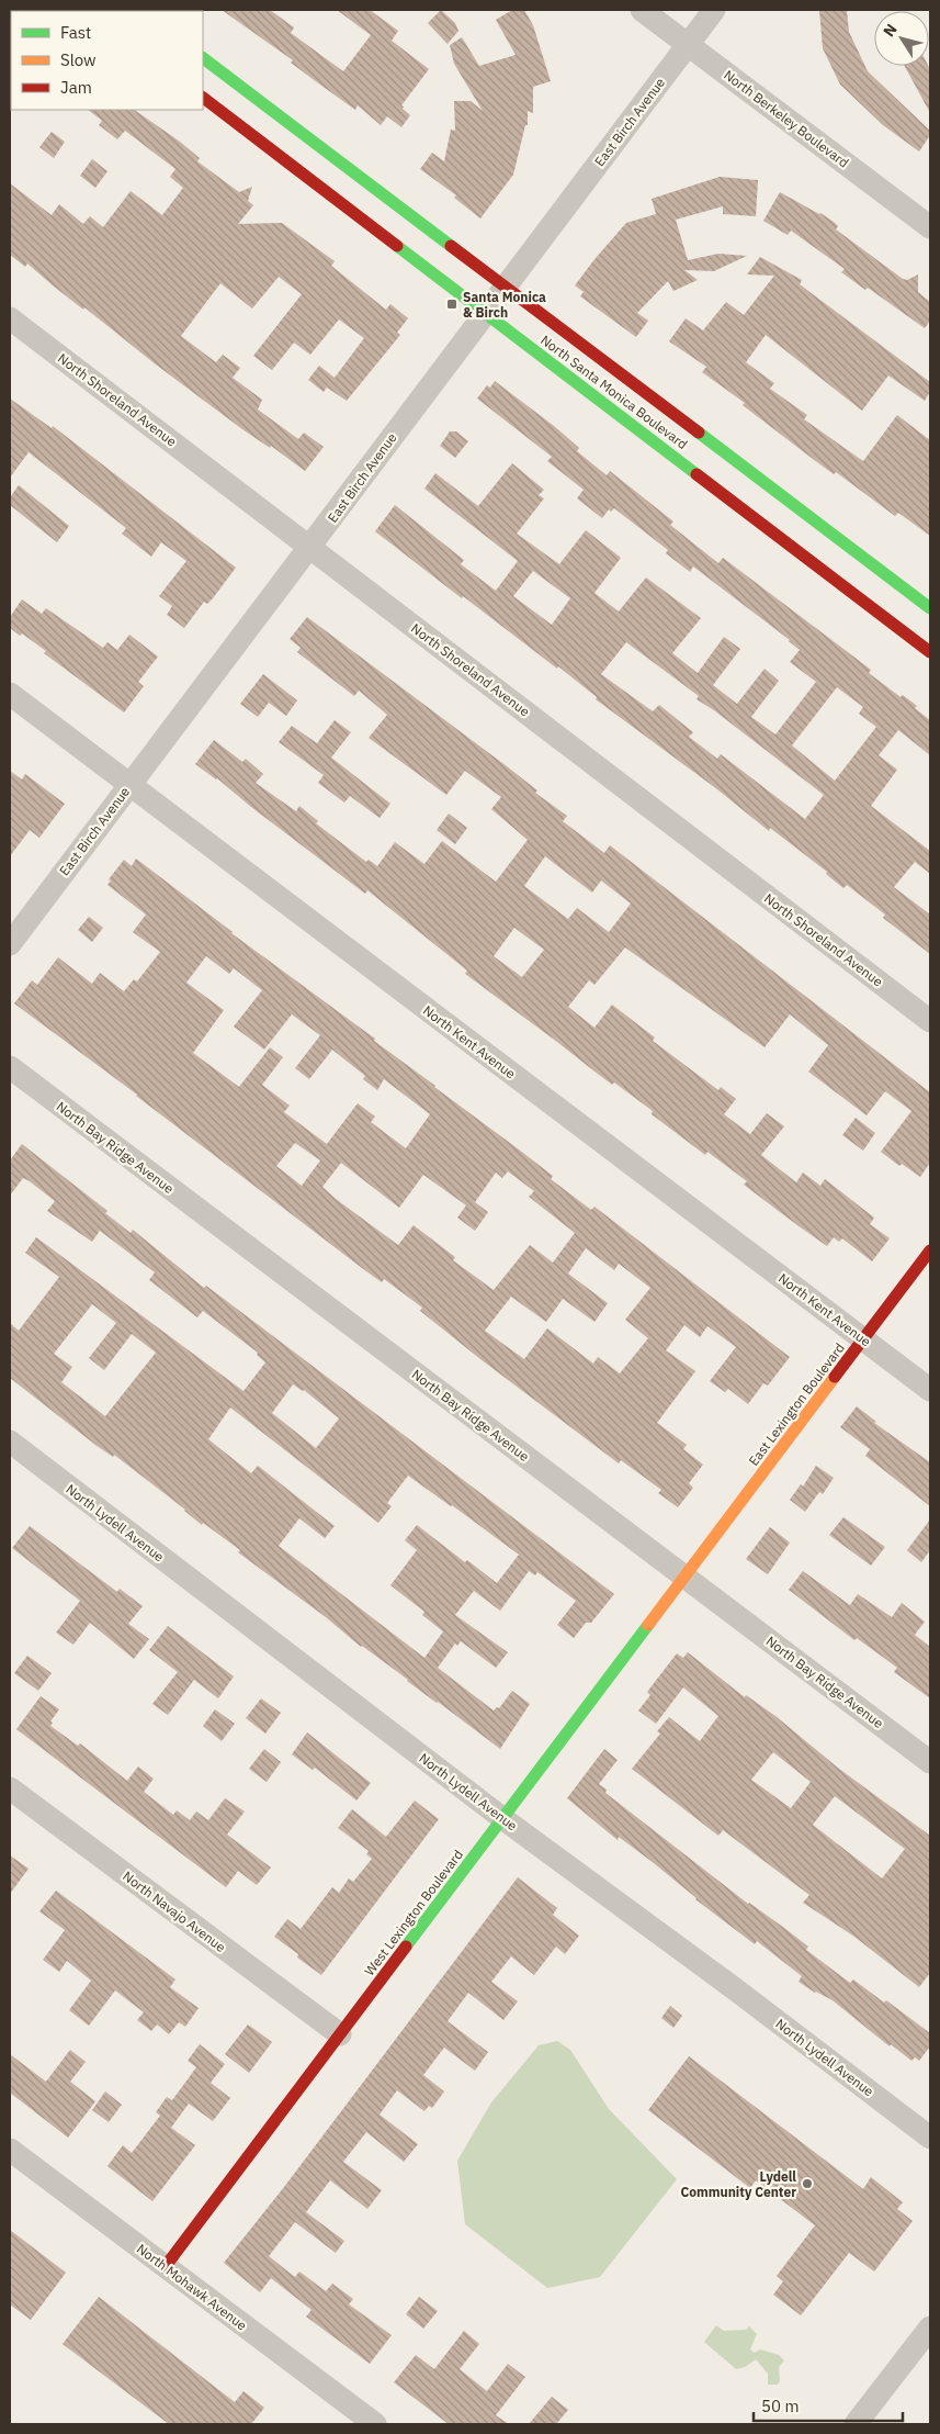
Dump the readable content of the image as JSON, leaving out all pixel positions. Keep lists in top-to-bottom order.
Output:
{
  "streets": {
    "street": [
      "North Berkeley Boulevard",
      "East Birch Avenue",
      "North Santa Monica Boulevard",
      "North Shoreland Avenue",
      "North Kent Avenue",
      "North Bay Ridge Avenue",
      "East Lexington Boulevard",
      "North Lydell Avenue",
      "North Navajo Avenue",
      "West Lexington Boulevard",
      "North Mohawk Avenue"
    ]
  },
  "crossings": [
    ["North Berkeley Boulevard", "East Birch Avenue"],
    ["East Birch Avenue", "North Santa Monica Boulevard"],
    ["East Birch Avenue", "North Shoreland Avenue"],
    ["East Birch Avenue", "North Kent Avenue"],
    ["North Kent Avenue", "East Lexington Boulevard"],
    ["North Bay Ridge Avenue", "East Lexington Boulevard"],
    ["North Bay Ridge Avenue", "West Lexington Boulevard"],
    ["East Lexington Boulevard", "West Lexington Boulevard"],
    ["North Lydell Avenue", "West Lexington Boulevard"],
    ["North Navajo Avenue", "West Lexington Boulevard"],
    ["West Lexington Boulevard", "North Mohawk Avenue"]
  ],
  "places": {
    "transit": ["Santa Monica & Birch"],
    "other": ["Lydell Community Center"]
  },
  "legend": ["Fast", "Slow", "Jam"],
  "scale_bar": "50 m",
  "north": "top left"
}
